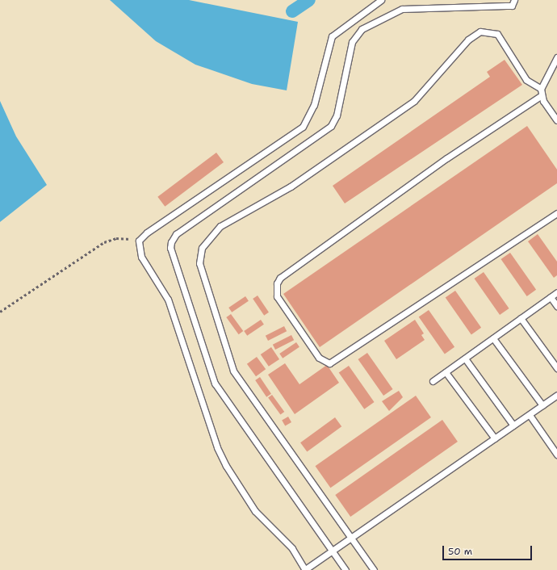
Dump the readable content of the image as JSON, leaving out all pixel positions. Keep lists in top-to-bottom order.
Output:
{
  "scale_bar": "50 m"
}
